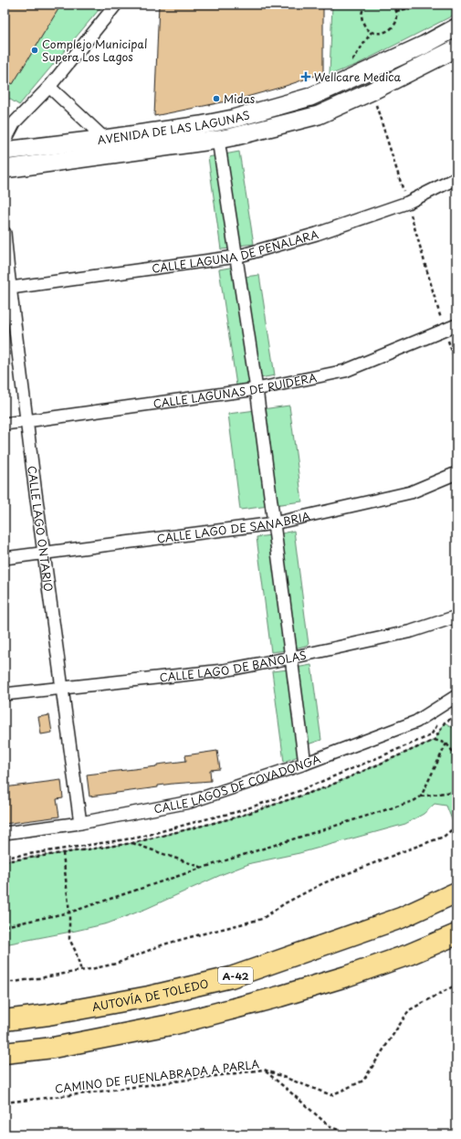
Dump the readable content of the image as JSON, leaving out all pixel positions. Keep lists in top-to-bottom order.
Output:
{
  "streets": {
    "highway": ["A-42", "AUTOVÍA DE TOLEDO"],
    "main road": ["AVENIDA DE LAS LAGUNAS"],
    "street": [
      "CALLE LAGUNA DE PEÑALARA",
      "CALLE LAGUNAS DE RUIDERA",
      "CALLE LAGO DE SANABRIA",
      "CALLE LAGO ONTARIO",
      "CALLE LAGO DE BAÑOLAS",
      "CALLE LAGOS DE COVADONGA"
    ],
    "path": ["CAMINO DE FUENLABRADA A PARLA"]
  },
  "crossings": [
    ["CALLE LAGUNA DE PEÑALARA", "CALLE LAGO ONTARIO"],
    ["CALLE LAGUNAS DE RUIDERA", "CALLE LAGO ONTARIO"],
    ["CALLE LAGO DE SANABRIA", "CALLE LAGO ONTARIO"],
    ["CALLE LAGO ONTARIO", "CALLE LAGO DE BAÑOLAS"],
    ["CALLE LAGO ONTARIO", "CALLE LAGOS DE COVADONGA"]
  ],
  "places": {
    "other": ["Complejo Municipal Supera Los Lagos", "Midas"],
    "health": ["Wellcare Medica"]
  }
}
